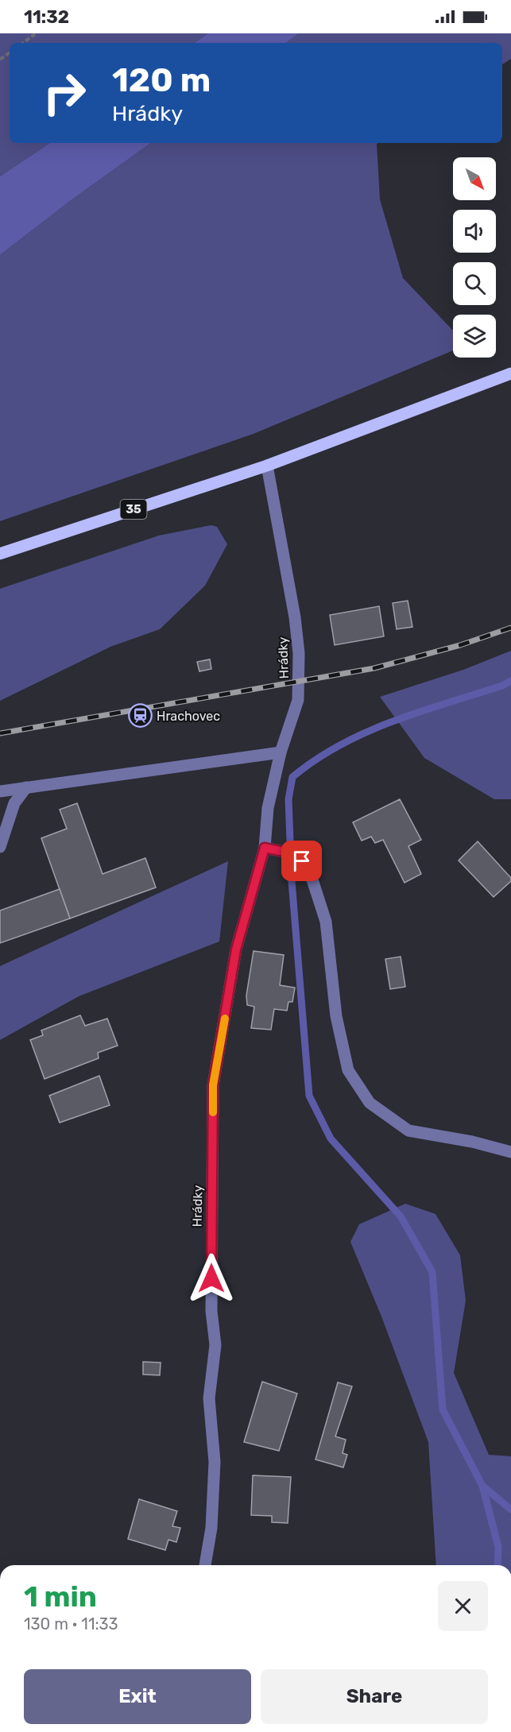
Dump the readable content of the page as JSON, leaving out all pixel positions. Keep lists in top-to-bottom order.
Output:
{
  "streets": {
    "main road": ["35"],
    "street": ["Hrádky"]
  },
  "crossings": [
    ["35", "Hrádky"]
  ],
  "places": {
    "station": ["Hrachovec"]
  },
  "north": "bottom right",
  "page": {
    "status": "11:32",
    "turn": ["120 m", "Hrádky"],
    "heading": ["1 min", "130 m · 11:33"],
    "buttons": ["Exit", "Share"]
  }
}
